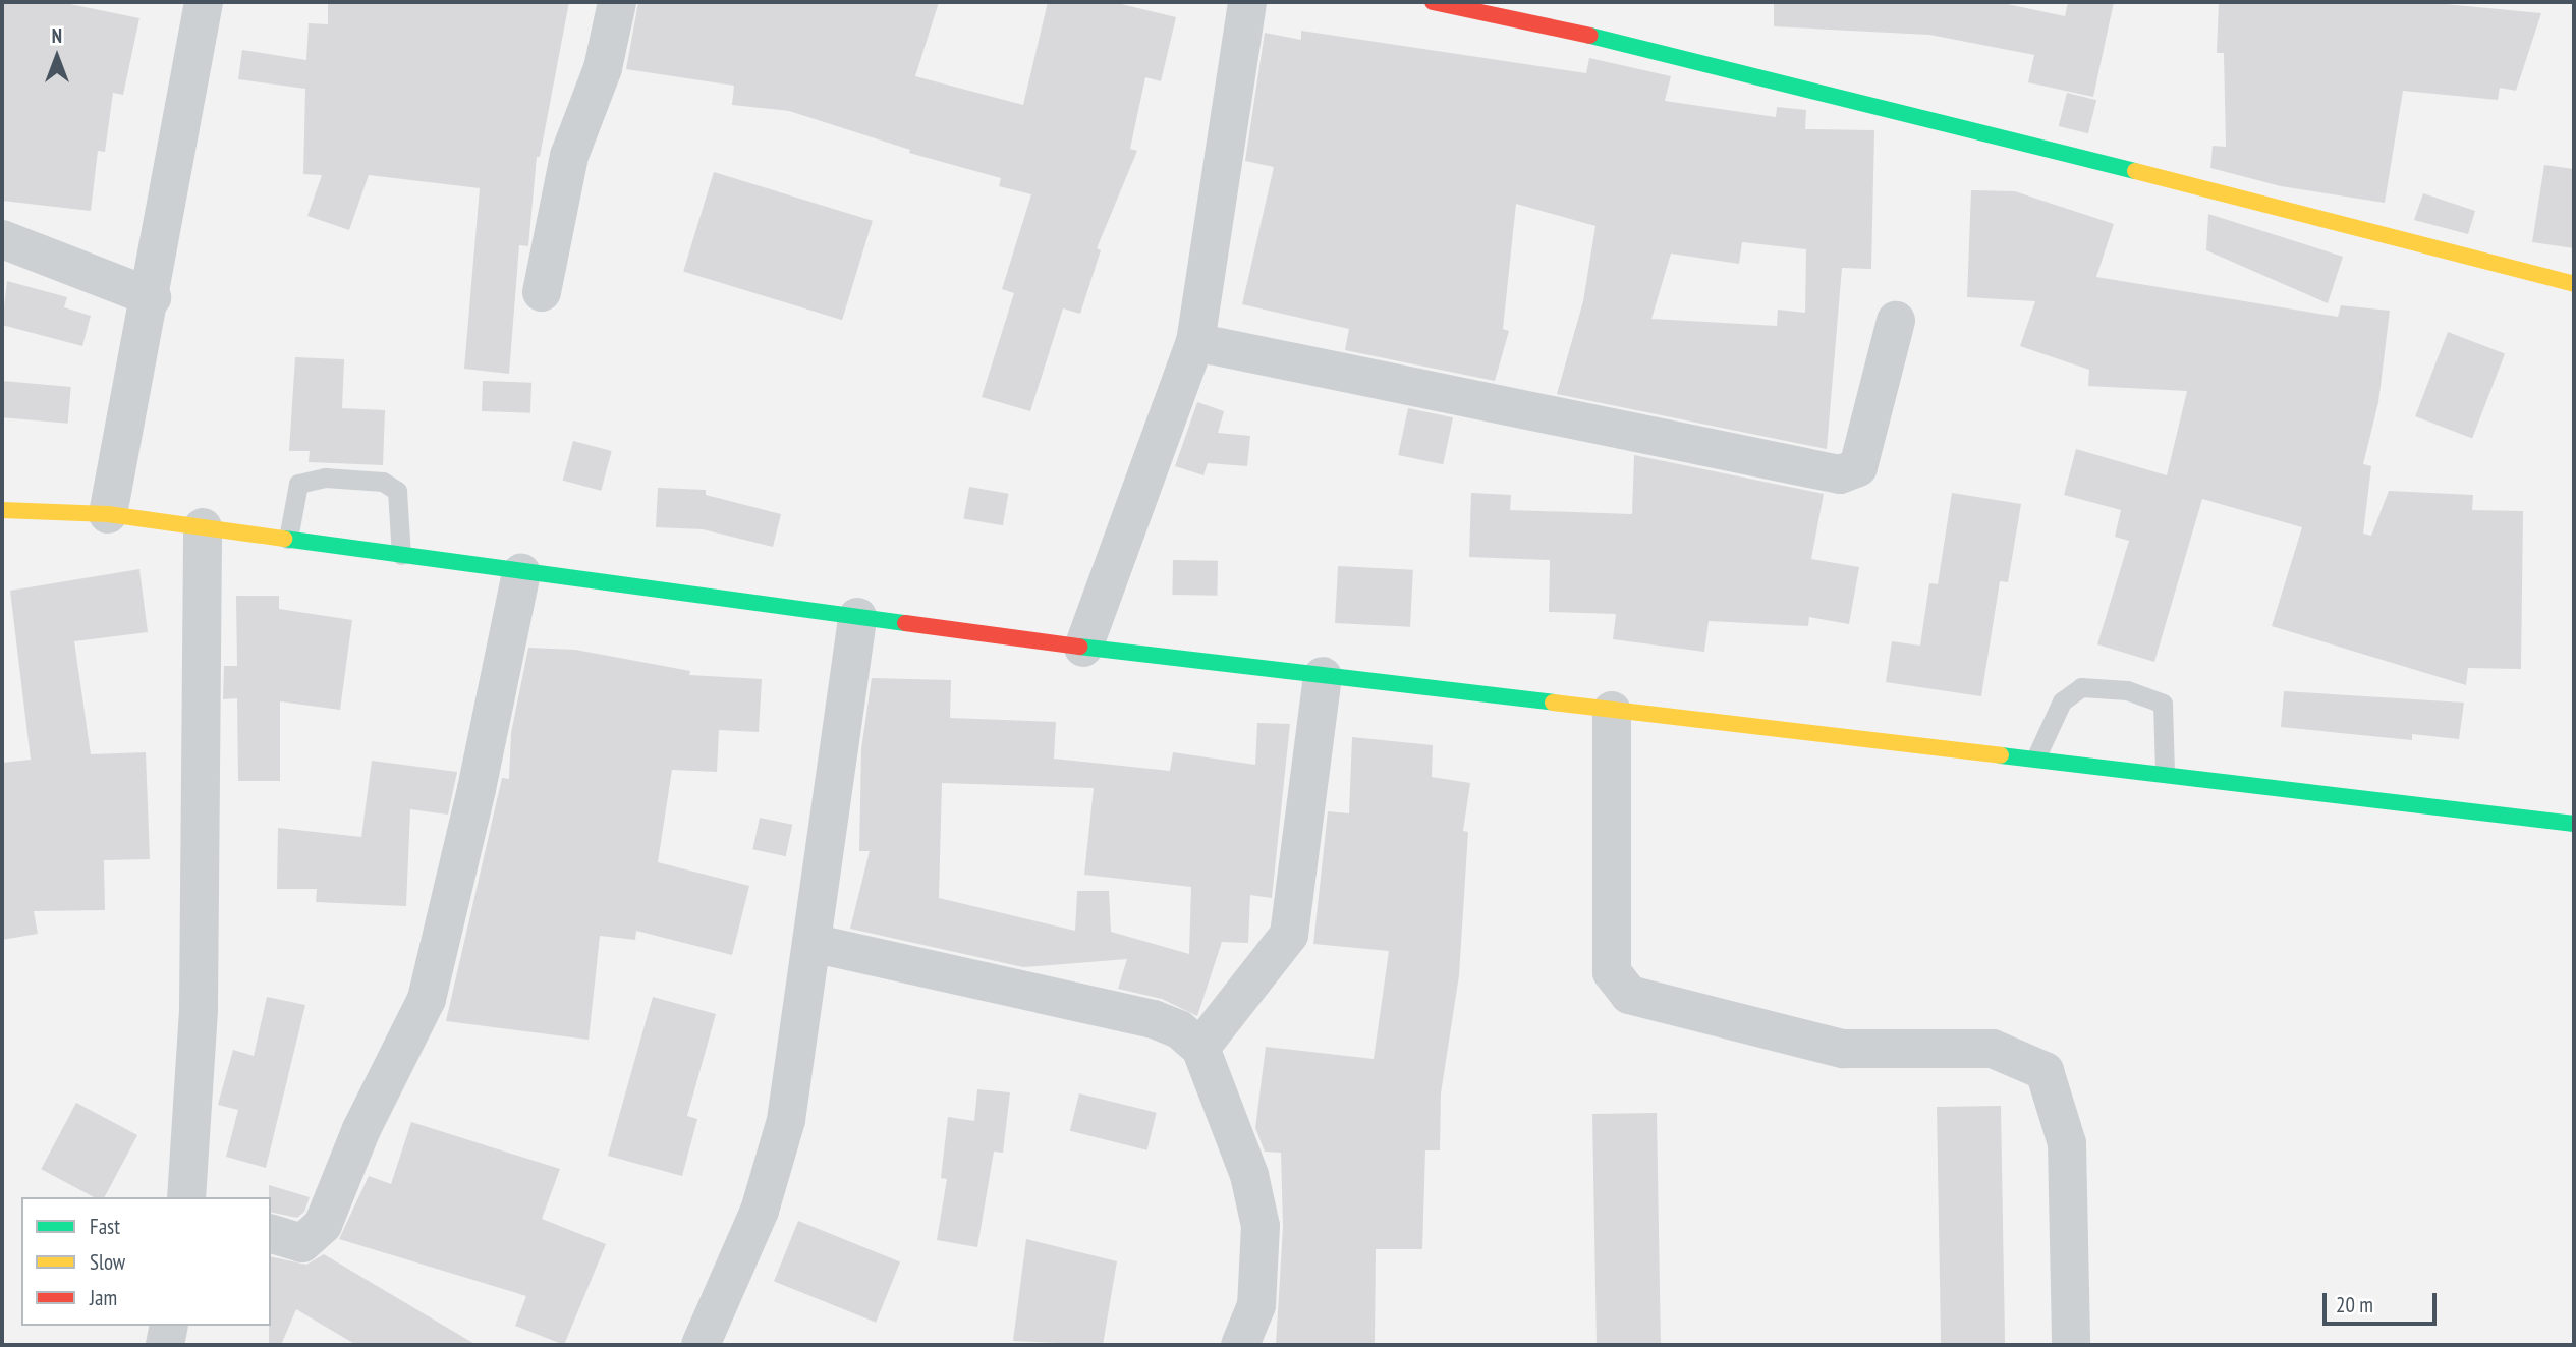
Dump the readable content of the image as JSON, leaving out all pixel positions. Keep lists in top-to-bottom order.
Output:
{
  "legend": ["Fast", "Slow", "Jam"],
  "scale_bar": "20 m",
  "north": "top"
}
